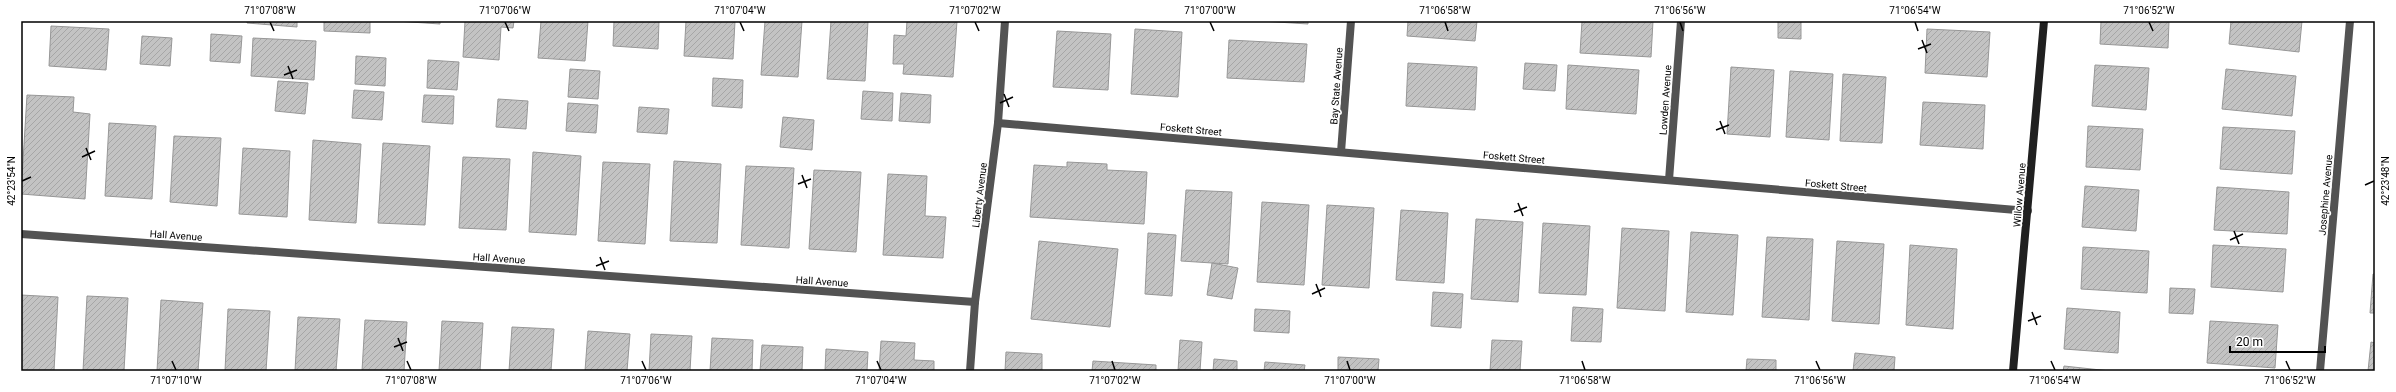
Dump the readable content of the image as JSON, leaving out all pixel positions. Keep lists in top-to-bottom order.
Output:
{
  "streets": {
    "street": [
      "Bay State Avenue",
      "Lowden Avenue",
      "Foskett Street",
      "Liberty Avenue",
      "Willow Avenue",
      "Josephine Avenue",
      "Hall Avenue"
    ]
  },
  "crossings": [
    ["Bay State Avenue", "Foskett Street"],
    ["Lowden Avenue", "Foskett Street"],
    ["Foskett Street", "Liberty Avenue"],
    ["Foskett Street", "Willow Avenue"],
    ["Liberty Avenue", "Hall Avenue"]
  ],
  "scale_bar": "20 m",
  "coordinates": [
    "71°07'08\"W",
    "71°07'06\"W",
    "71°07'04\"W",
    "71°07'02\"W",
    "71°07'00\"W",
    "71°06'58\"W",
    "71°06'56\"W",
    "71°06'54\"W",
    "71°06'52\"W",
    "42°23'54\"N",
    "42°23'48\"N",
    "71°07'10\"W"
  ]
}
